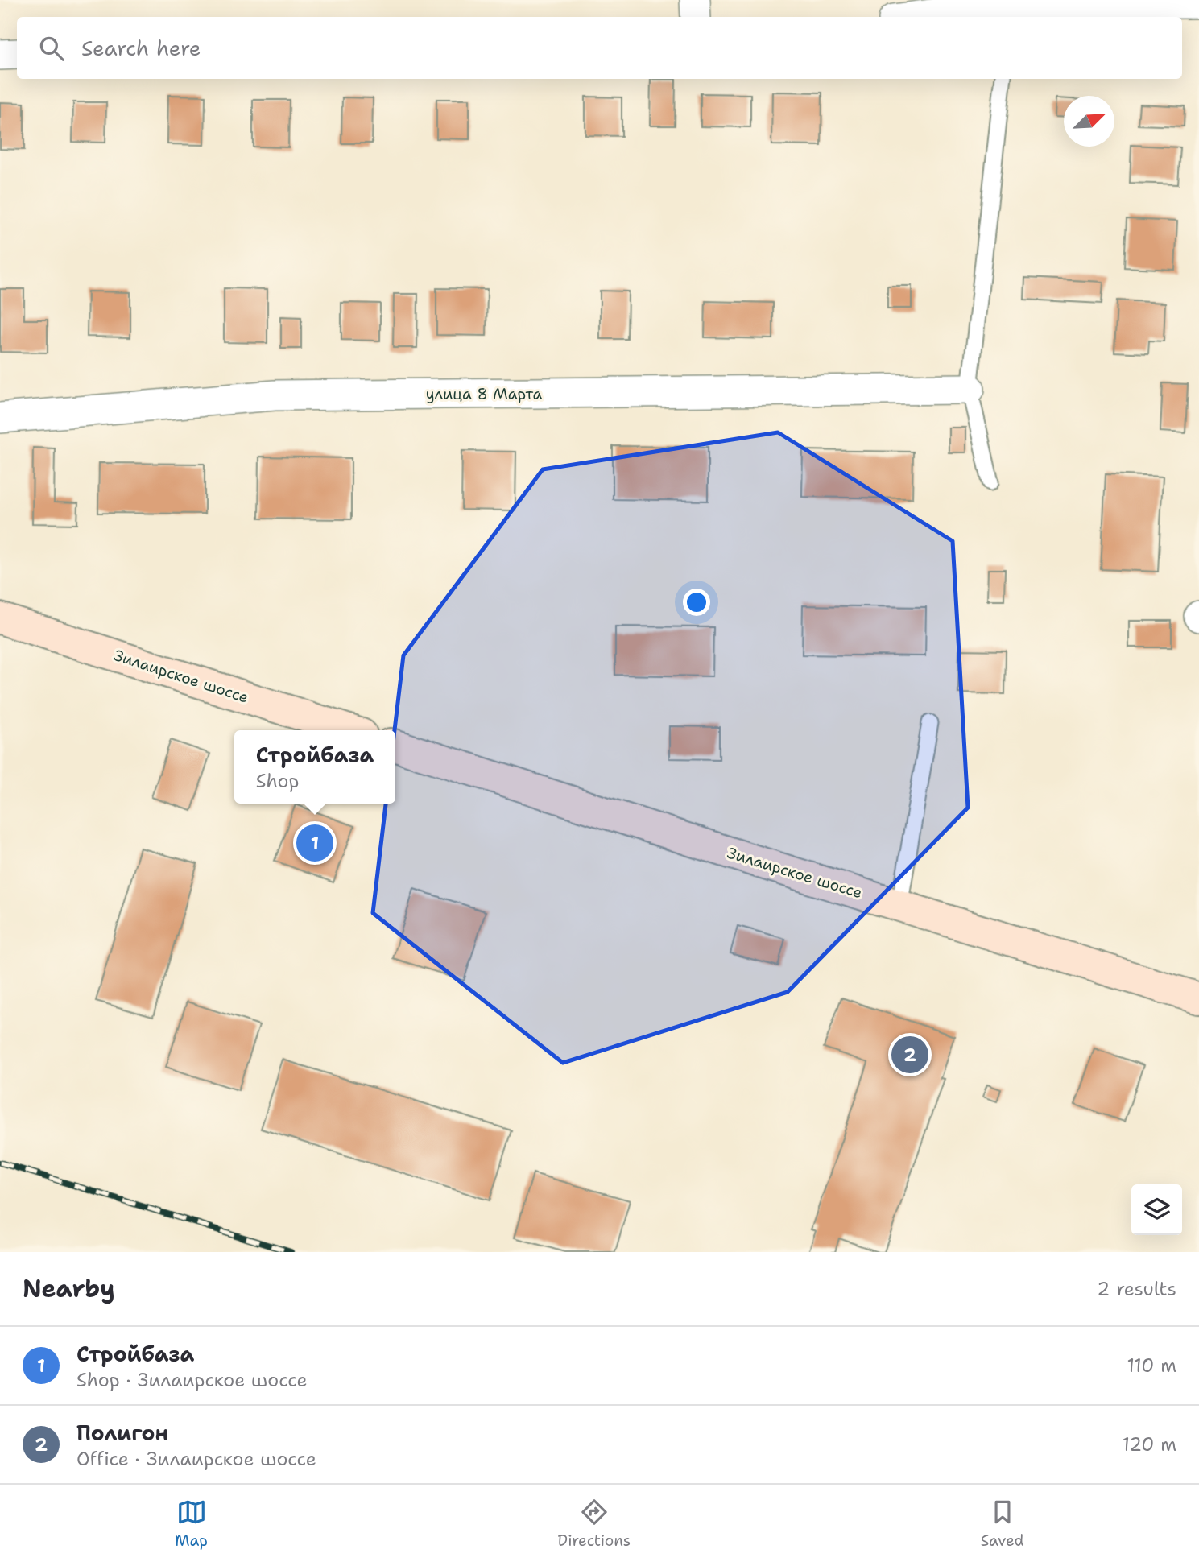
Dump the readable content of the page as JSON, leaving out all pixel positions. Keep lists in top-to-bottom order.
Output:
{
  "streets": {
    "main road": ["Зилаирское шоссе"],
    "street": ["улица 8 Марта"]
  },
  "north": "top right",
  "page": {
    "search": "Search here",
    "popup": ["Стройбаза", "Shop"],
    "pins": ["1", "2"],
    "heading": ["Nearby", "2 results"],
    "list": [
      {
        "mark": "1",
        "name": "Стройбаза",
        "note": "Shop · Зилаирское шоссе",
        "value": "110 m"
      },
      {
        "mark": "2",
        "name": "Полигон",
        "note": "Office · Зилаирское шоссе",
        "value": "120 m"
      }
    ],
    "nav": ["Map", "Directions", "Saved"]
  }
}
